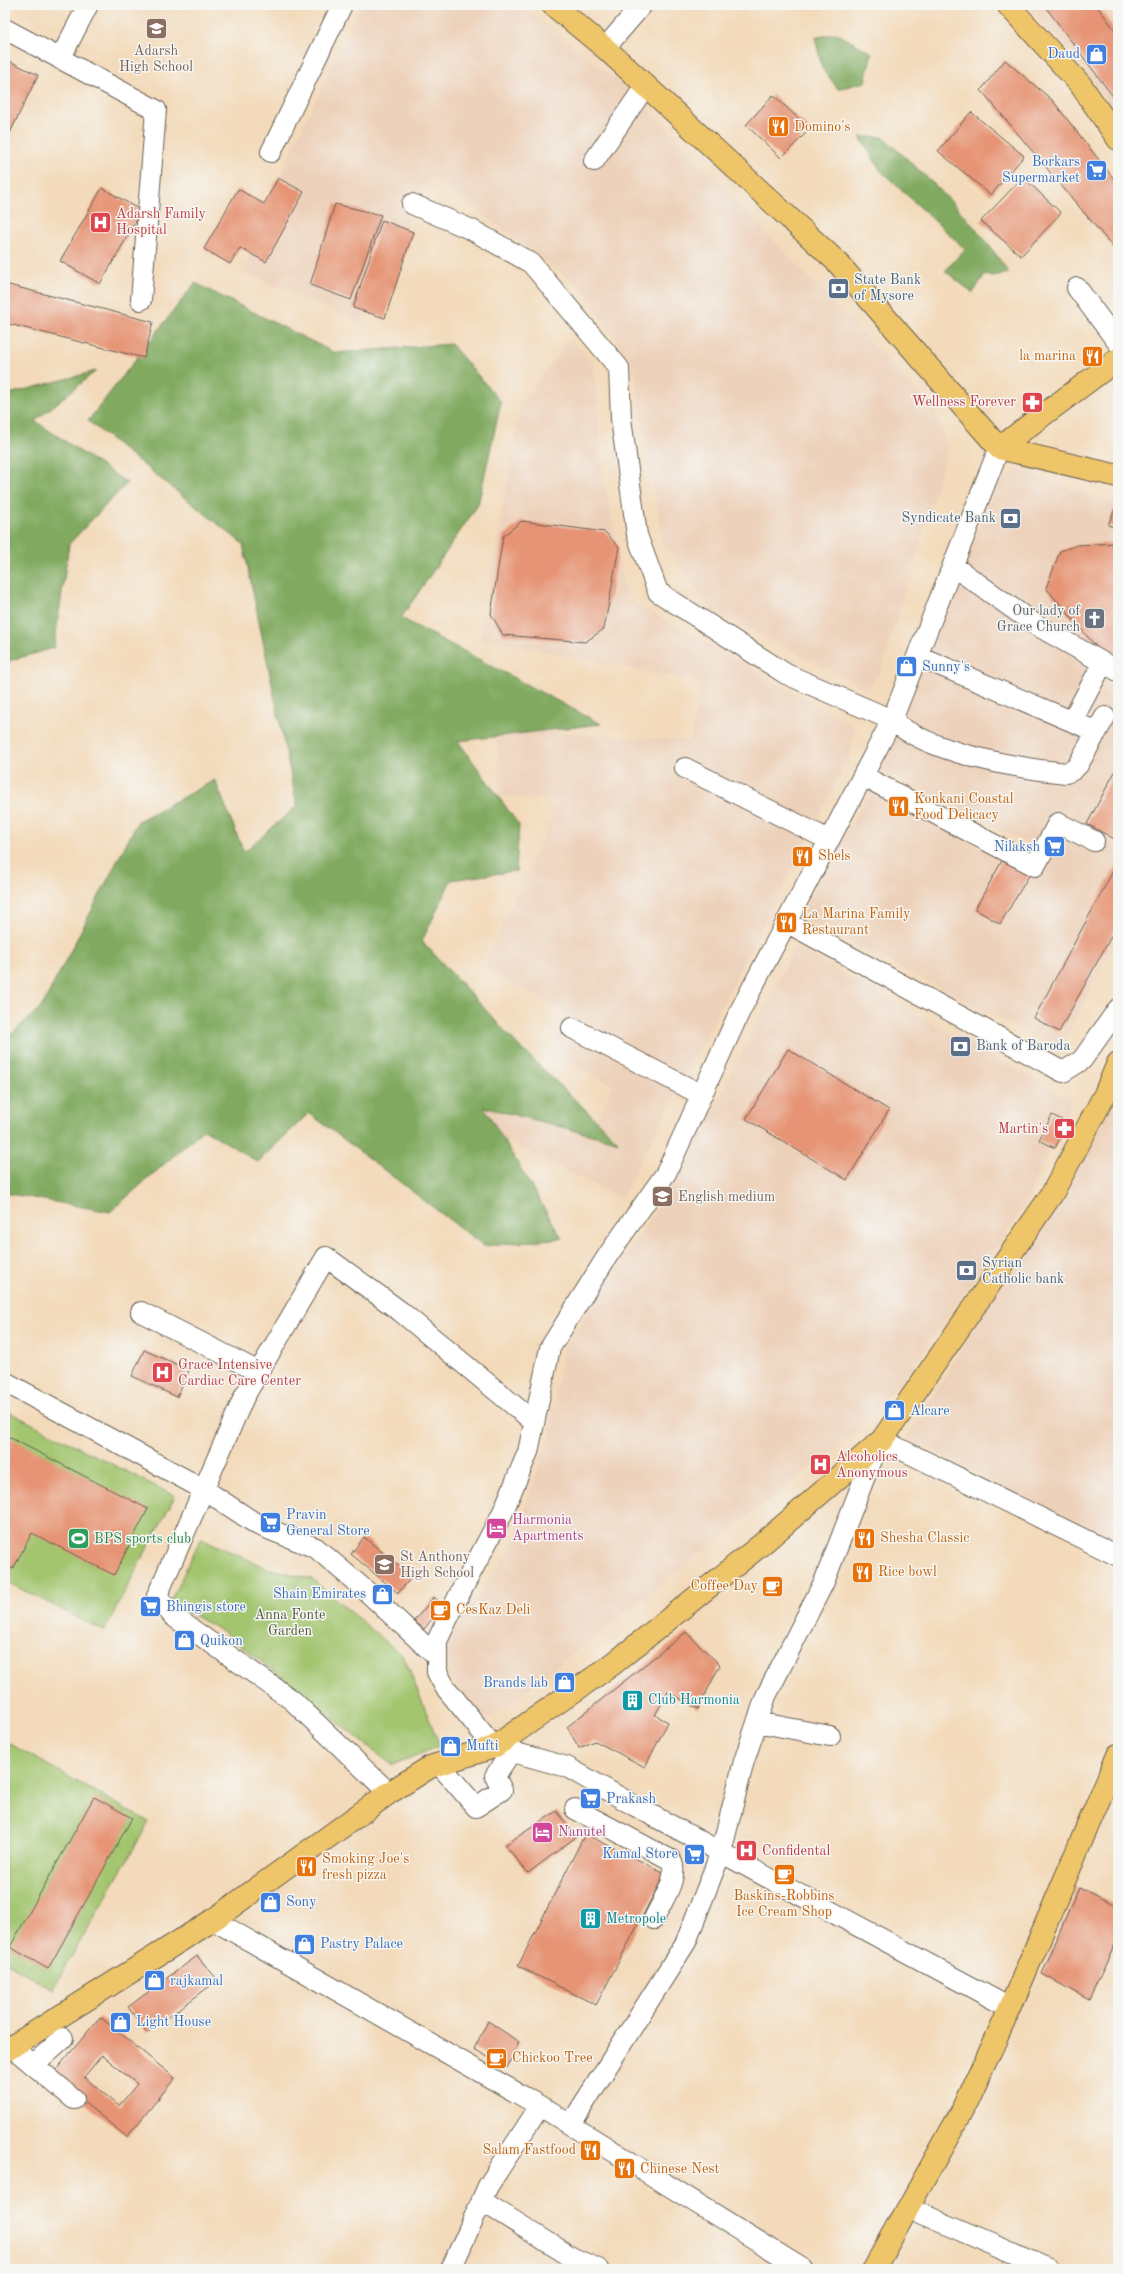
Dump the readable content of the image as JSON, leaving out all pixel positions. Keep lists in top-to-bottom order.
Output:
{
  "parks": ["Anna Fonte Garden"],
  "places": {
    "school or university": ["Adarsh High School", "English medium", "St Anthony High School"],
    "shop": [
      "Daud",
      "Sunny's",
      "Alcare",
      "Shain Emirates",
      "Quikon",
      "Brands lab",
      "Mufti",
      "Sony",
      "Pastry Palace",
      "rajkamal",
      "Light House"
    ],
    "restaurant": [
      "Domino's",
      "la marina",
      "Konkani Coastal Food Delicacy",
      "Shels",
      "La Marina Family Restaurant",
      "Shesha Classic",
      "Rice bowl",
      "Smoking Joe's fresh pizza",
      "Salam Fastfood",
      "Chinese Nest"
    ],
    "supermarket": [
      "Borkars Supermarket",
      "Nilaksh",
      "Pravin General Store",
      "Bhingis store",
      "Prakash",
      "Kamal Store"
    ],
    "hospital": [
      "Adarsh Family Hospital",
      "Grace Intensive Cardiac Care Center",
      "Alcoholics Anonymous",
      "Confidental"
    ],
    "bank": [
      "State Bank of Mysore",
      "Syndicate Bank",
      "Bank of Baroda",
      "Syrian Catholic bank"
    ],
    "pharmacy": ["Wellness Forever", "Martin's"],
    "church": ["Our lady of Grace Church"],
    "hotel": ["Harmonia Apartments", "Nanutel"],
    "sports": ["BPS sports club"],
    "cafe": [
      "Coffee Day",
      "CesKaz Deli",
      "Baskins-Robbins Ice Cream Shop",
      "Chickoo Tree"
    ],
    "building": ["Club Harmonia", "Metropole"]
  }
}
